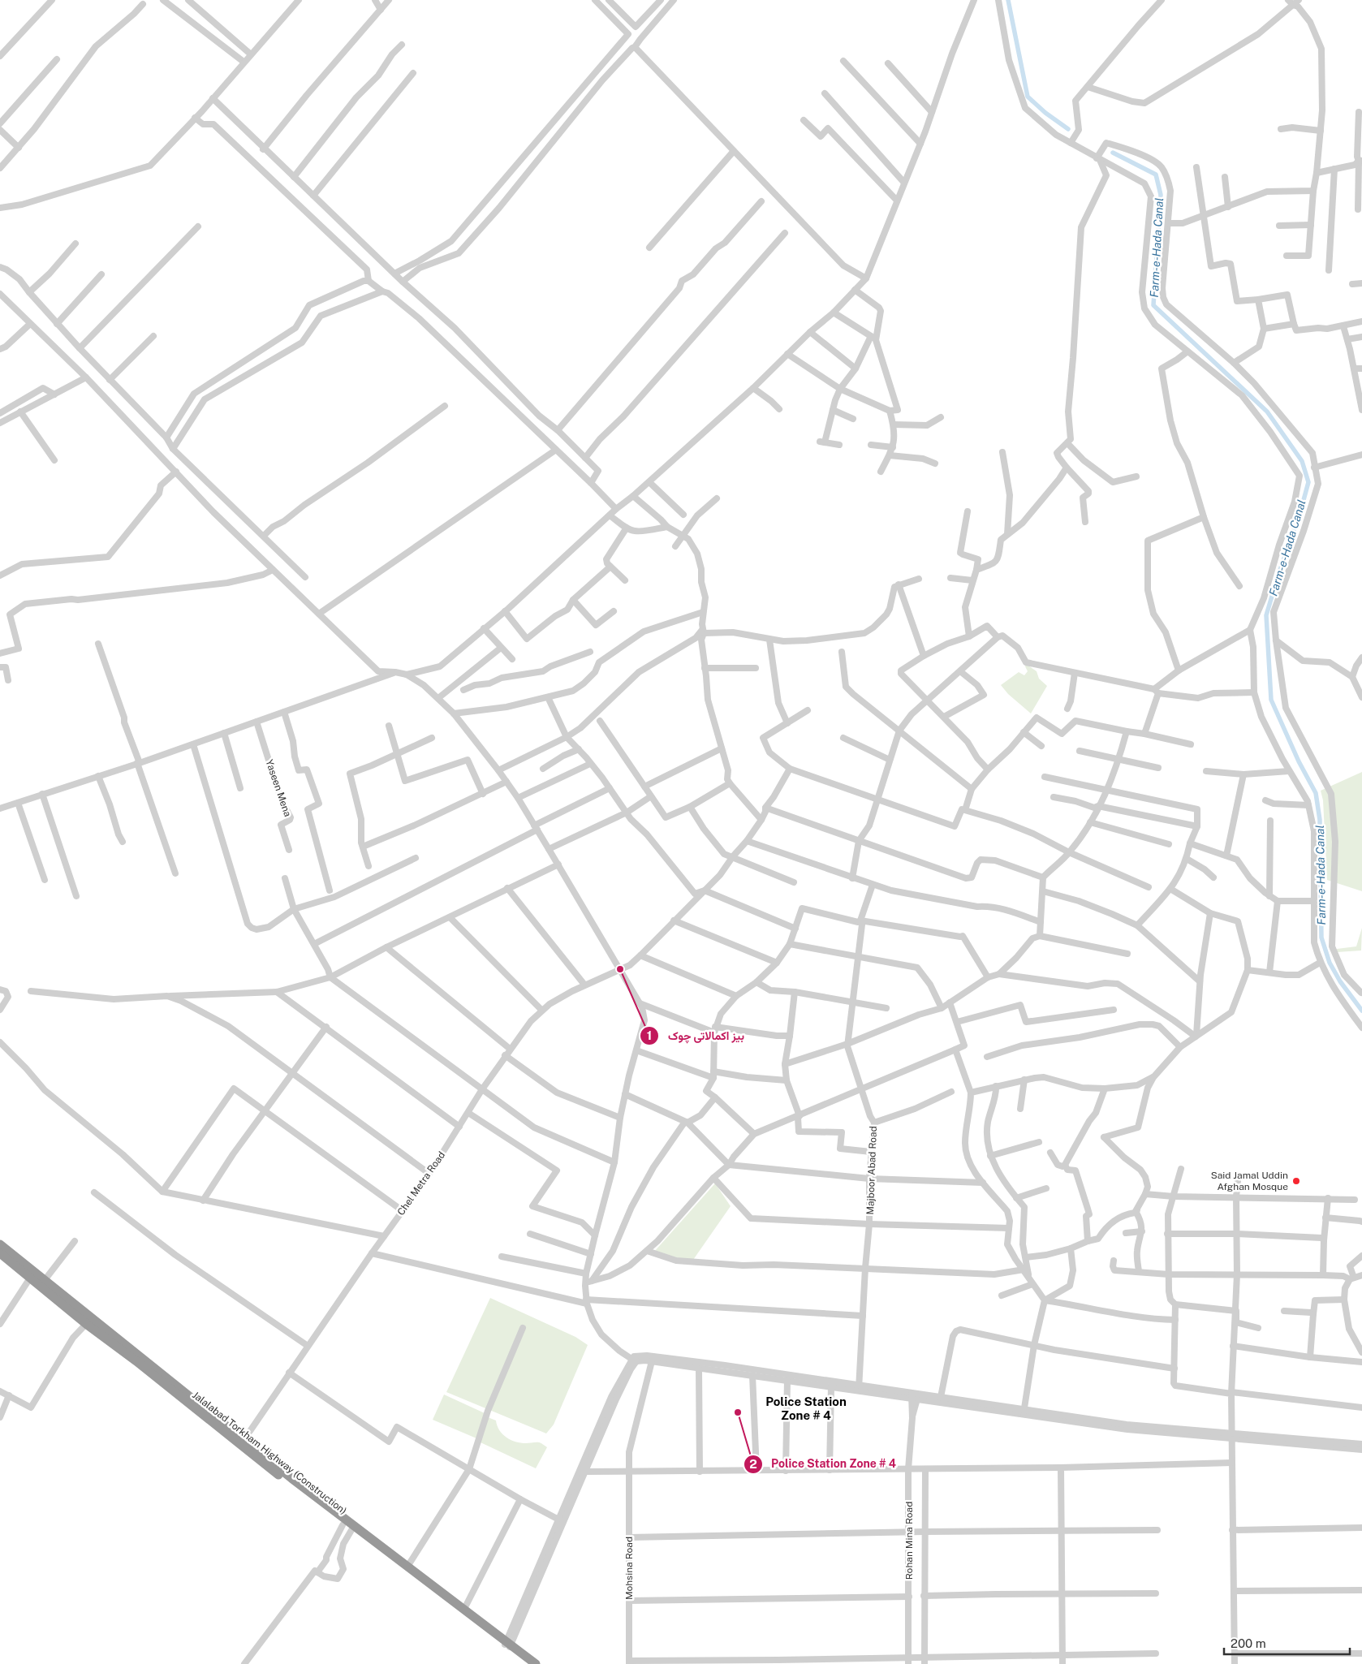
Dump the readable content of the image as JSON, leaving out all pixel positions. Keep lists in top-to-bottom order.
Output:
{
  "streets": {
    "highway": ["Jalalabad Torkham Highway (Construction)"],
    "street": [
      "Yaseen Mena",
      "Majboor Abad Road",
      "Chel Metra Road",
      "Rohan Mina Road",
      "Mohsina Road"
    ]
  },
  "districts": ["Police Station Zone # 4"],
  "water": ["Farm-e-Hada Canal"],
  "places": ["بیز اکمالاتی چوک", "Said Jamal Uddin Afghan Mosque", "Police Station Zone # 4"],
  "scale_bar": "200 m"
}
